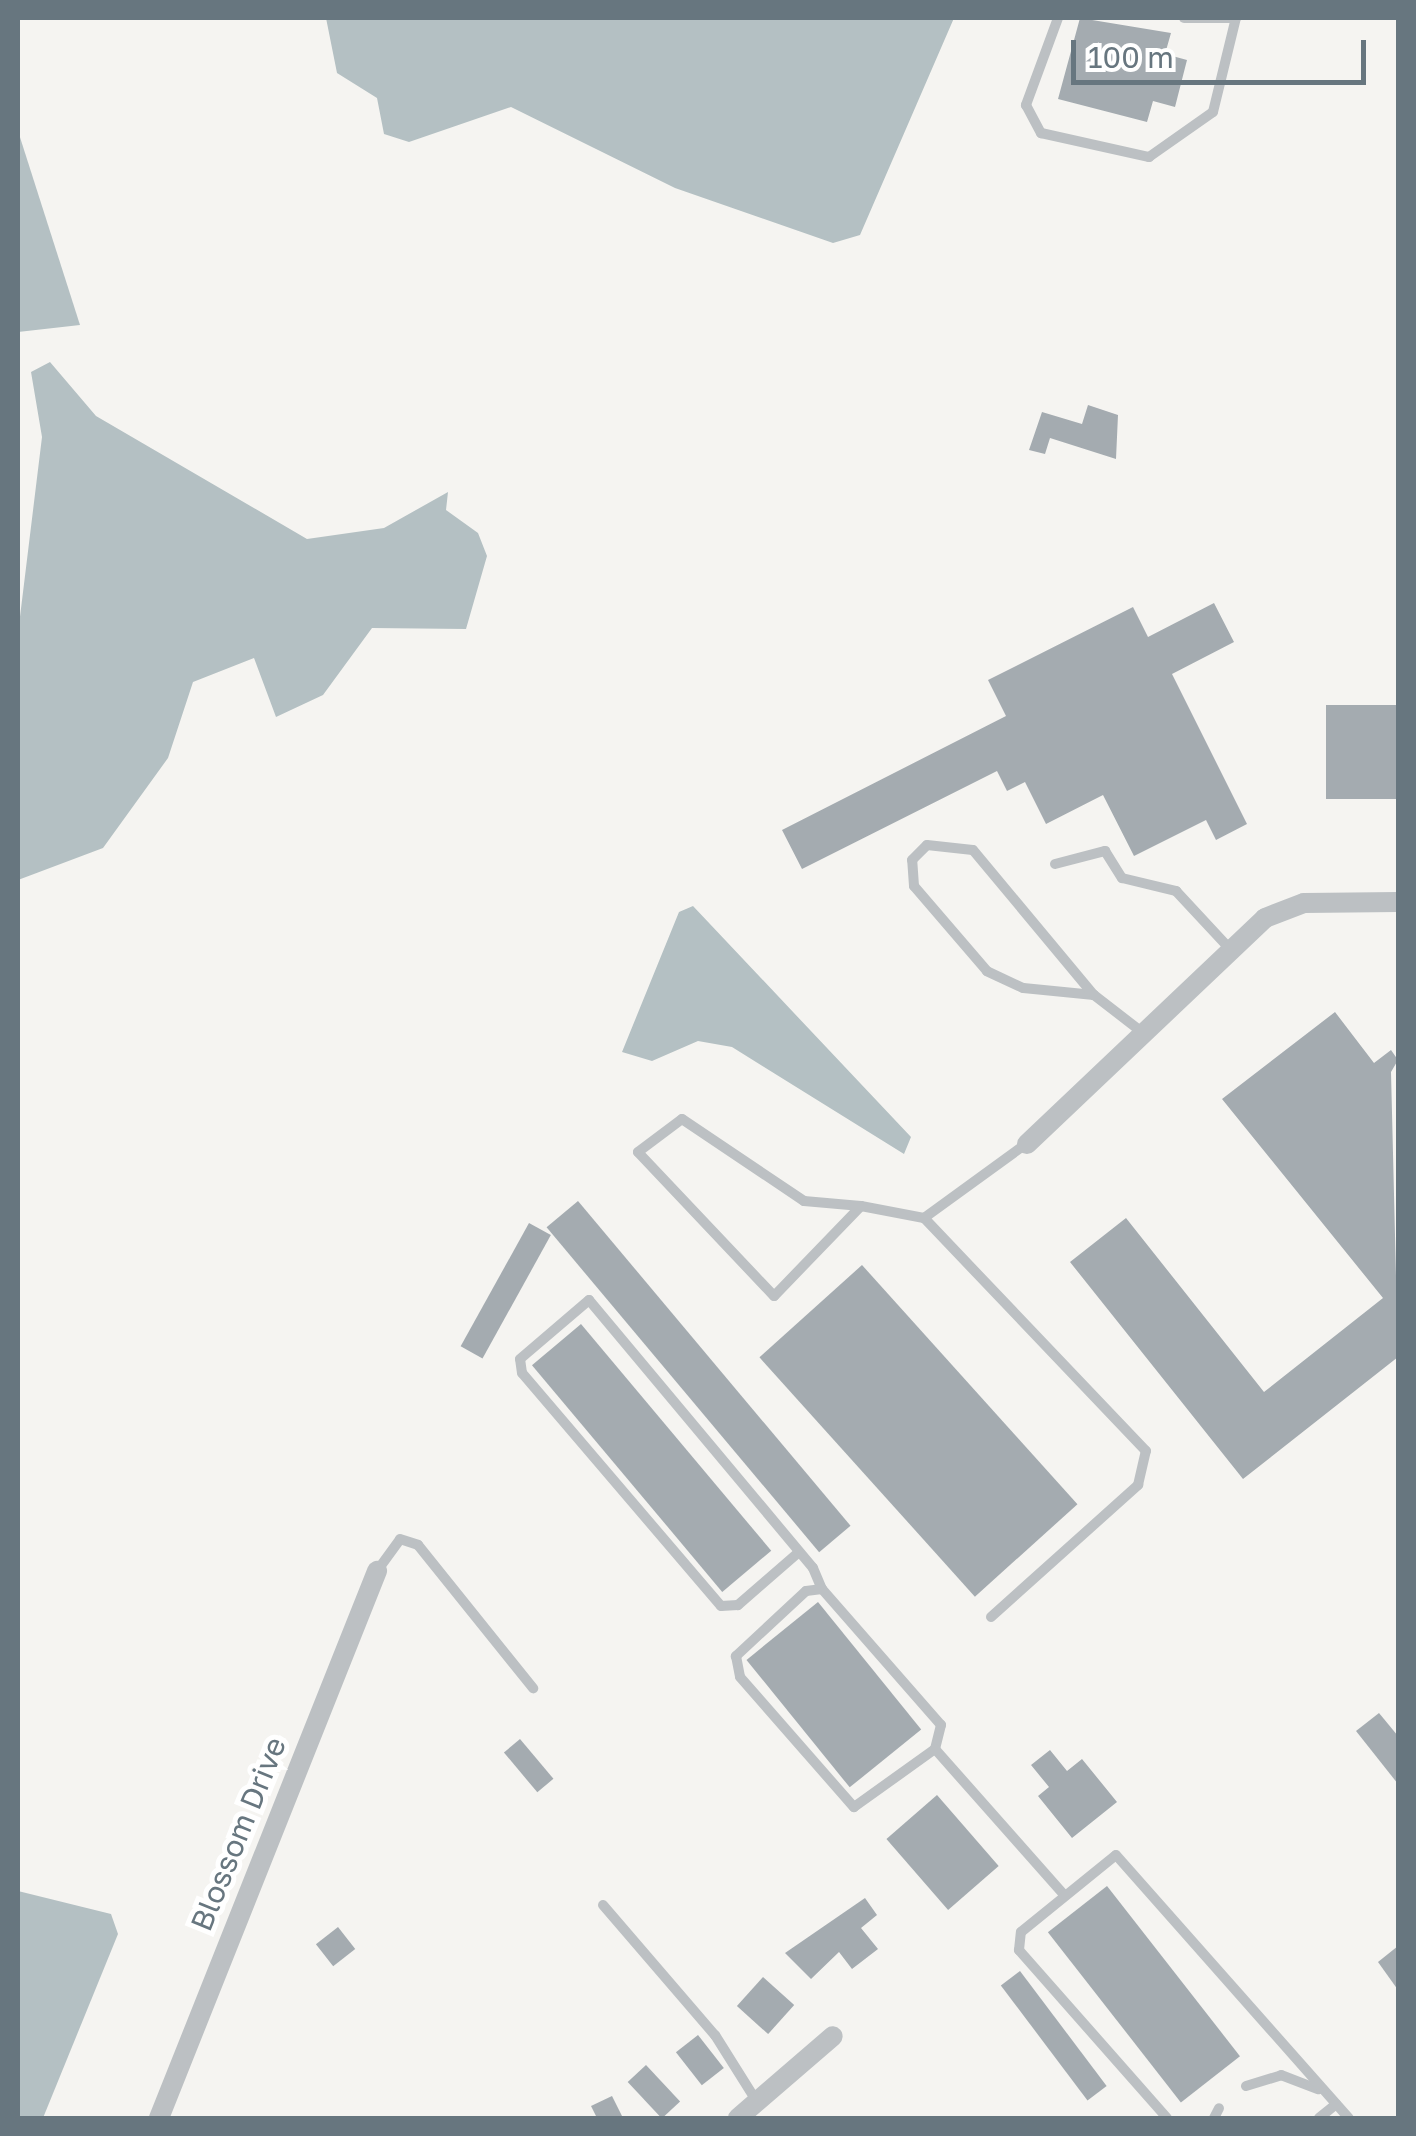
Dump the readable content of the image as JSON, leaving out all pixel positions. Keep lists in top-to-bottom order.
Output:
{
  "streets": {
    "street": ["Blossom Drive"]
  },
  "scale_bar": "100 m"
}
